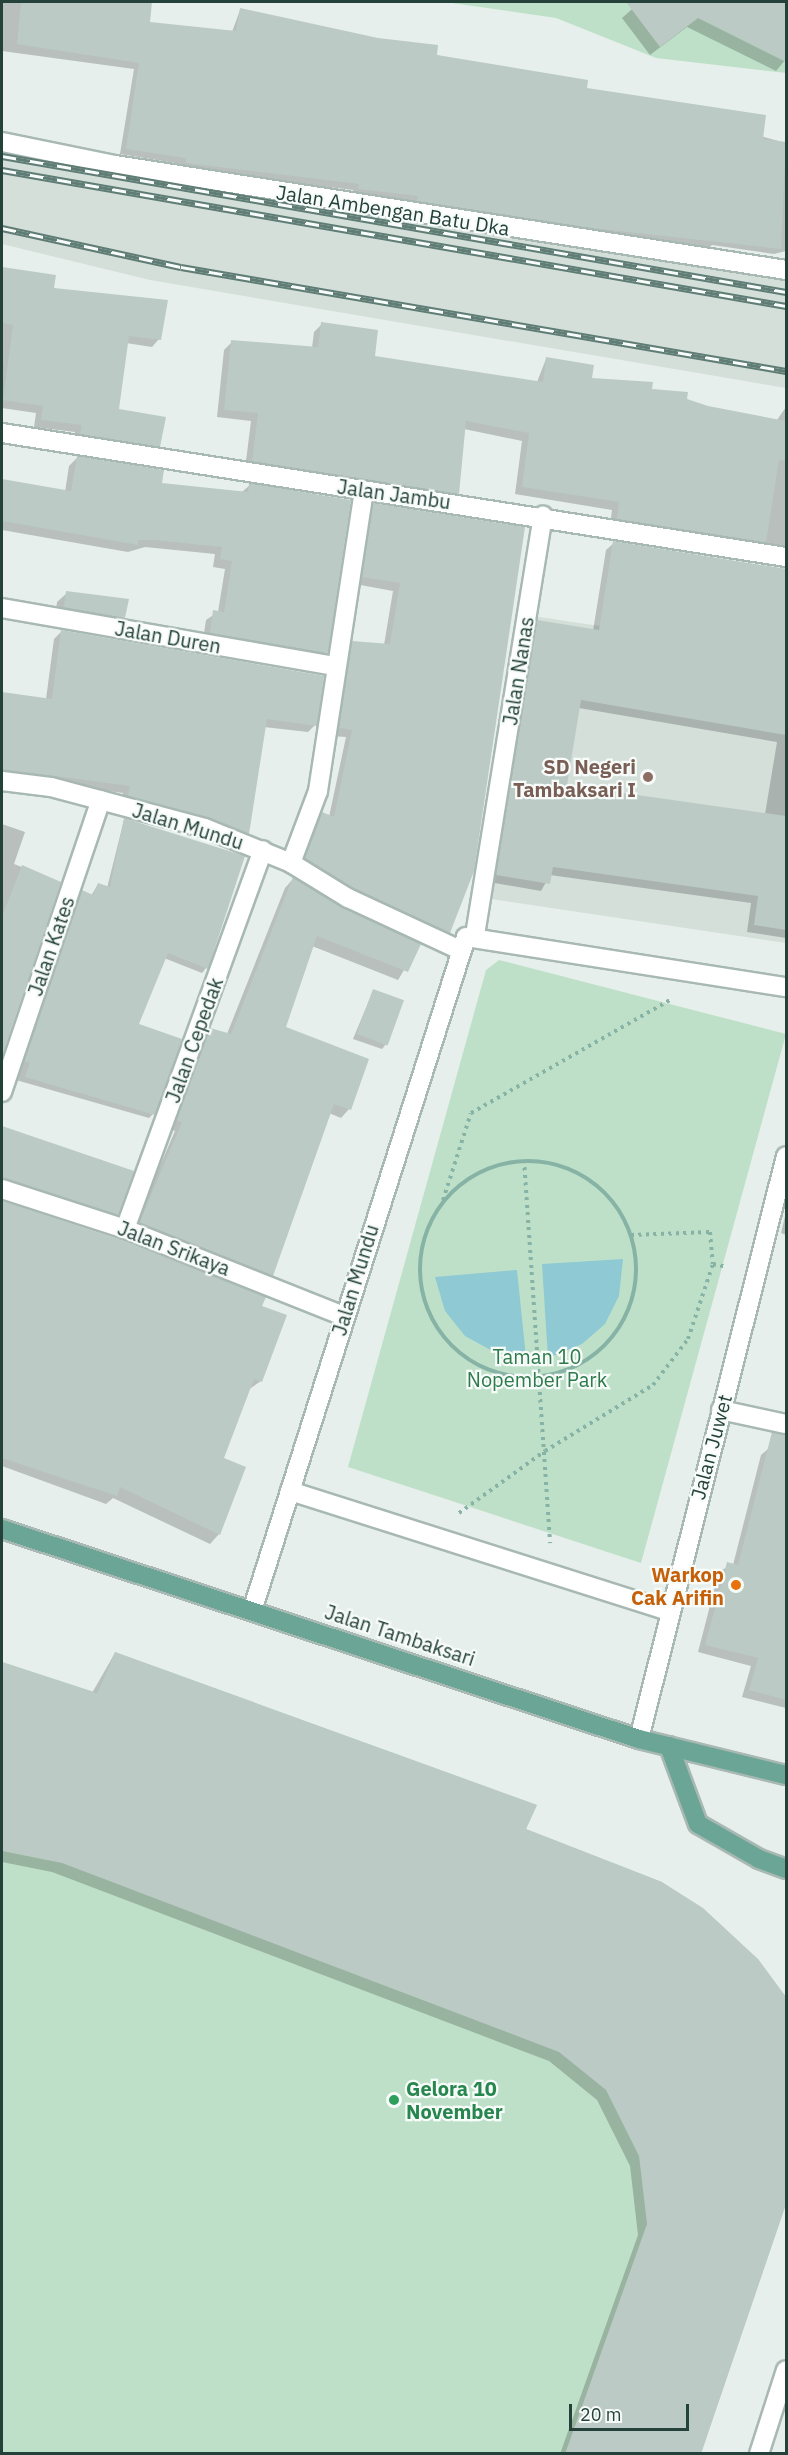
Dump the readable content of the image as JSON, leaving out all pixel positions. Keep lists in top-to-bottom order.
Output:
{
  "streets": {
    "main road": ["Jalan Tambaksari"],
    "street": [
      "Jalan Ambengan Batu Dka",
      "Jalan Jambu",
      "Jalan Duren",
      "Jalan Nanas",
      "Jalan Mundu",
      "Jalan Kates",
      "Jalan Cepedak",
      "Jalan Srikaya",
      "Jalan Juwet"
    ]
  },
  "crossings": [
    ["Jalan Jambu", "Jalan Nanas"],
    ["Jalan Nanas", "Jalan Mundu"],
    ["Jalan Mundu", "Jalan Kates"],
    ["Jalan Mundu", "Jalan Cepedak"],
    ["Jalan Mundu", "Jalan Srikaya"],
    ["Jalan Mundu", "Jalan Tambaksari"],
    ["Jalan Cepedak", "Jalan Srikaya"],
    ["Jalan Juwet", "Jalan Tambaksari"]
  ],
  "parks": ["Taman 10 Nopember Park"],
  "places": ["SD Negeri Tambaksari I", "Warkop Cak Arifin", "Gelora 10 November"],
  "scale_bar": "20 m"
}
